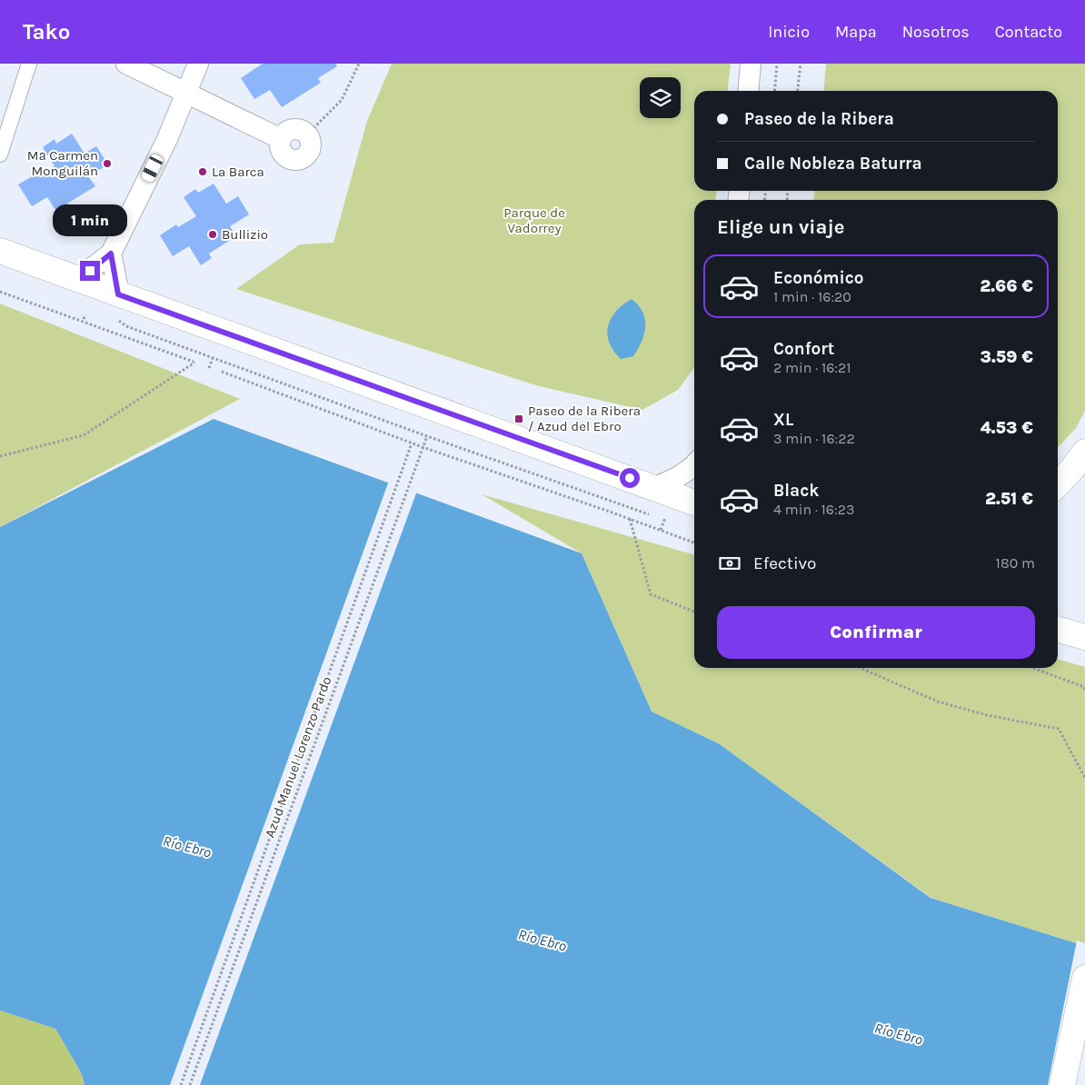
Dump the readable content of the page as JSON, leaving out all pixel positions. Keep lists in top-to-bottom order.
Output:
{
  "streets": {
    "path": ["Azud Manuel Lorenzo Pardo"]
  },
  "water": ["Río Ebro"],
  "parks": ["Parque de Vadorrey"],
  "places": {
    "other": ["Mª Carmen Monguilán", "La Barca", "Bullizio"],
    "transit": ["Paseo de la Ribera / Azud del Ebro"]
  },
  "page": {
    "header": "Tako",
    "nav": [
      "Inicio",
      "Mapa",
      "Nosotros",
      "Contacto"
    ],
    "banner": ["Paseo de la Ribera", "Calle Nobleza Baturra"],
    "heading": "Elige un viaje",
    "bubble": "1 min",
    "list": [
      {
        "name": "Económico",
        "note": "1 min · 16:20",
        "value": "2.66 €"
      },
      {
        "name": "Confort",
        "note": "2 min · 16:21",
        "value": "3.59 €"
      },
      {
        "name": "XL",
        "note": "3 min · 16:22",
        "value": "4.53 €"
      },
      {
        "name": "Black",
        "note": "4 min · 16:23",
        "value": "2.51 €"
      }
    ],
    "pay": ["Efectivo", "180 m"],
    "buttons": "Confirmar"
  }
}
